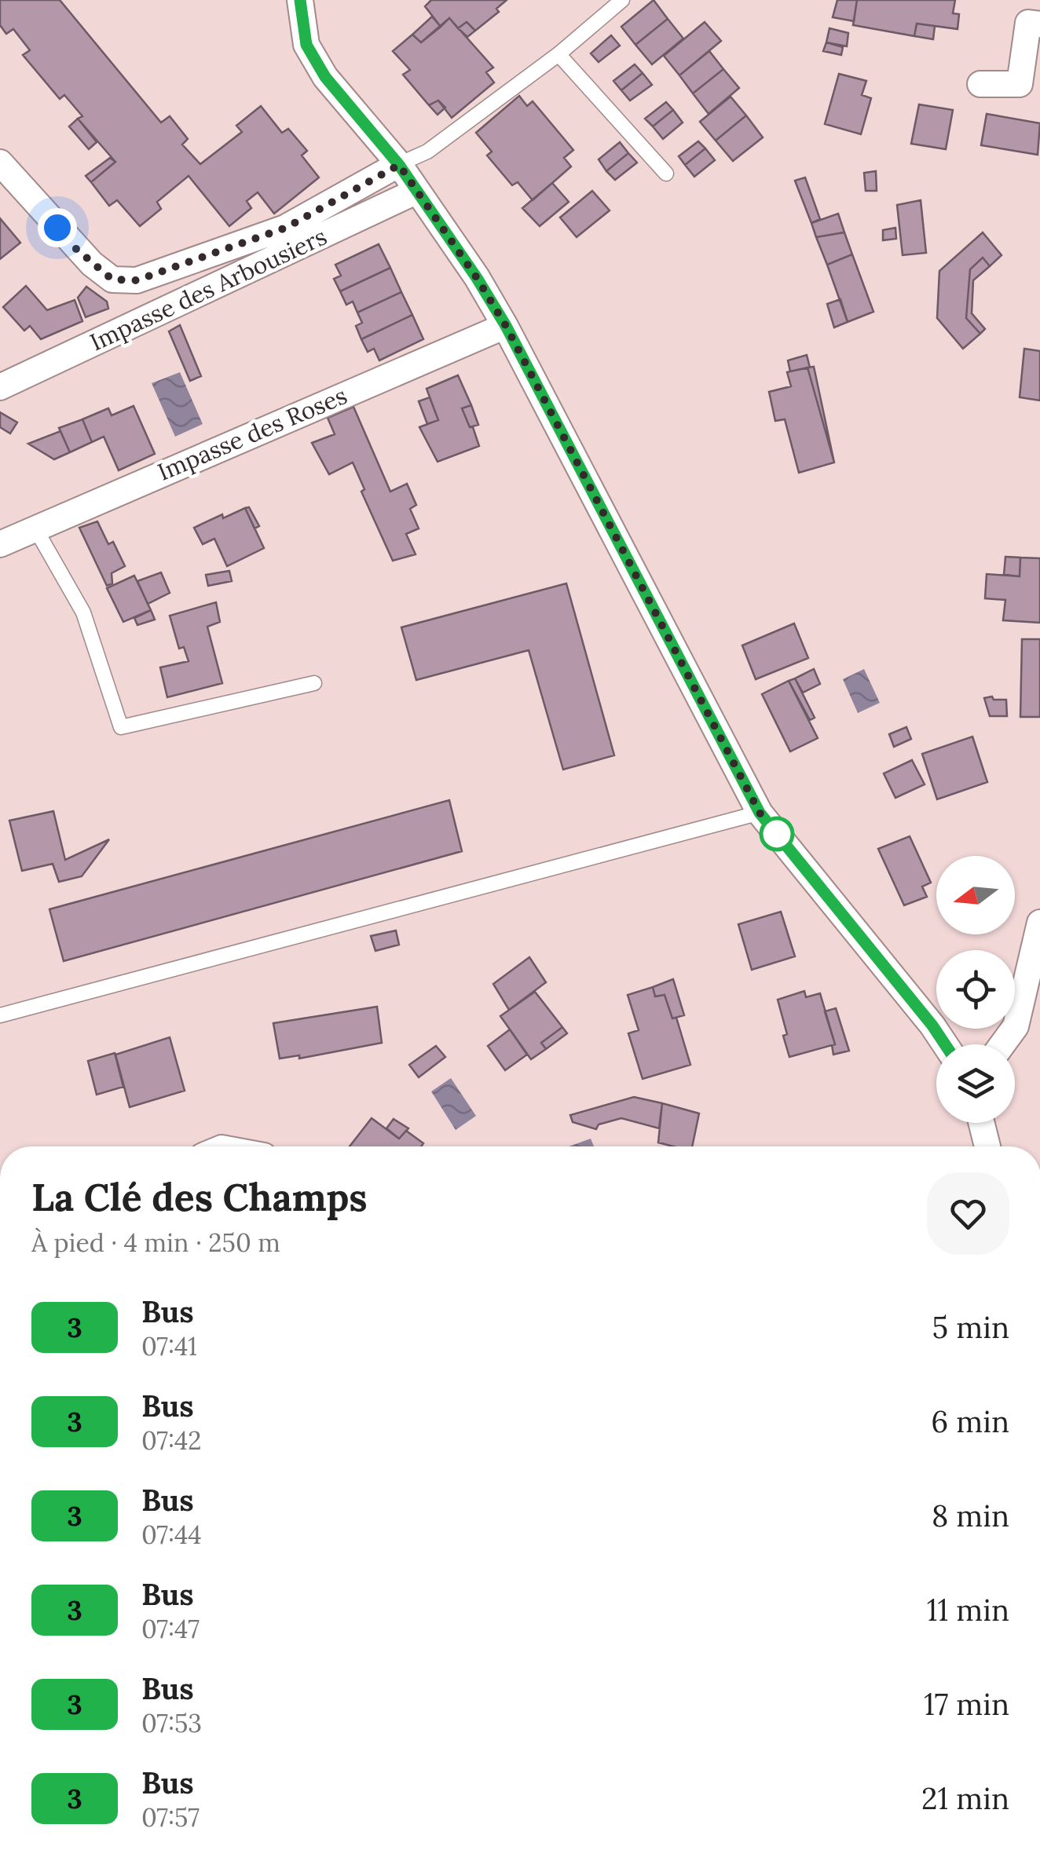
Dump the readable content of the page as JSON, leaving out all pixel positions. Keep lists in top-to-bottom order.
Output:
{
  "streets": {
    "street": ["Impasse des Arbousiers", "Impasse des Roses"]
  },
  "lines": ["bus line 3"],
  "north": "left",
  "page": {
    "heading": ["La Clé des Champs", "À pied · 4 min · 250 m"],
    "list": [
      {
        "mark": "3",
        "name": "Bus",
        "note": "07:41",
        "value": "5 min"
      },
      {
        "mark": "3",
        "name": "Bus",
        "note": "07:42",
        "value": "6 min"
      },
      {
        "mark": "3",
        "name": "Bus",
        "note": "07:44",
        "value": "8 min"
      },
      {
        "mark": "3",
        "name": "Bus",
        "note": "07:47",
        "value": "11 min"
      },
      {
        "mark": "3",
        "name": "Bus",
        "note": "07:53",
        "value": "17 min"
      },
      {
        "mark": "3",
        "name": "Bus",
        "note": "07:57",
        "value": "21 min"
      }
    ]
  }
}
